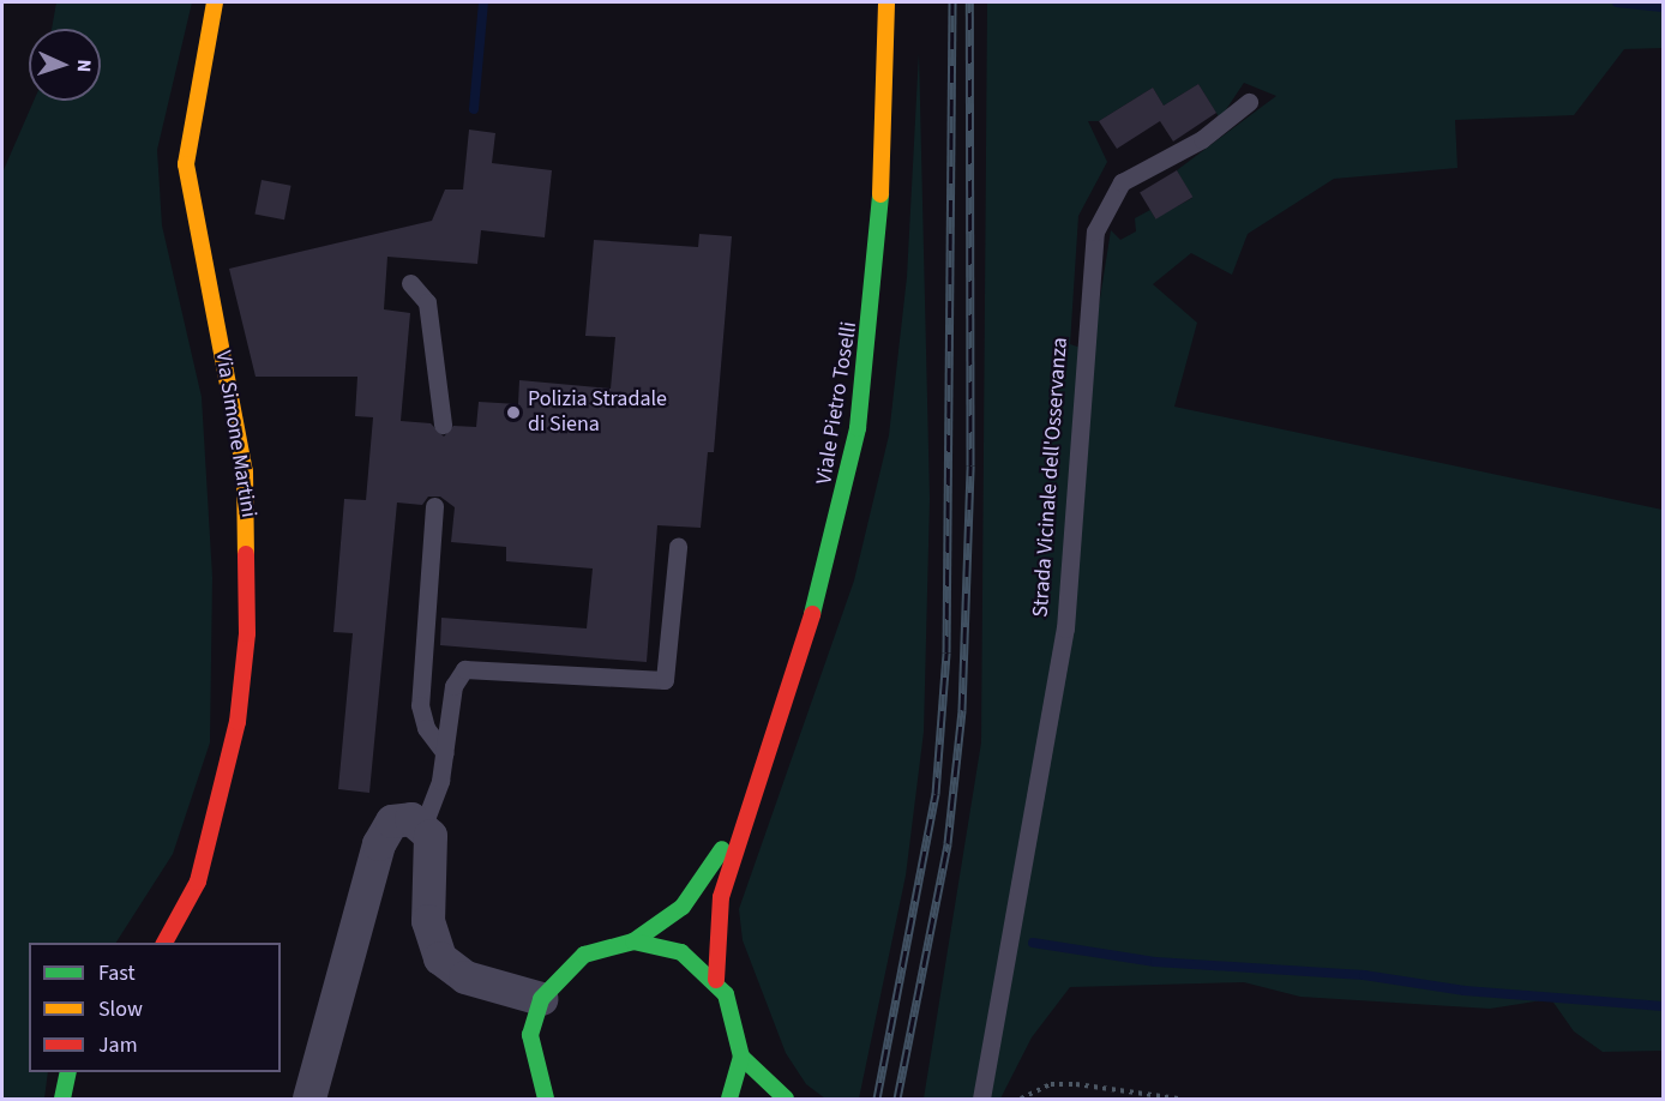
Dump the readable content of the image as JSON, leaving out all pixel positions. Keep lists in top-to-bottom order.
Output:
{
  "streets": {
    "main road": ["Viale Pietro Toselli", "Via Simone Martini"],
    "lane": ["Strada Vicinale dell'Osservanza"]
  },
  "places": ["Polizia Stradale di Siena"],
  "legend": ["Fast", "Slow", "Jam"],
  "north": "right"
}
